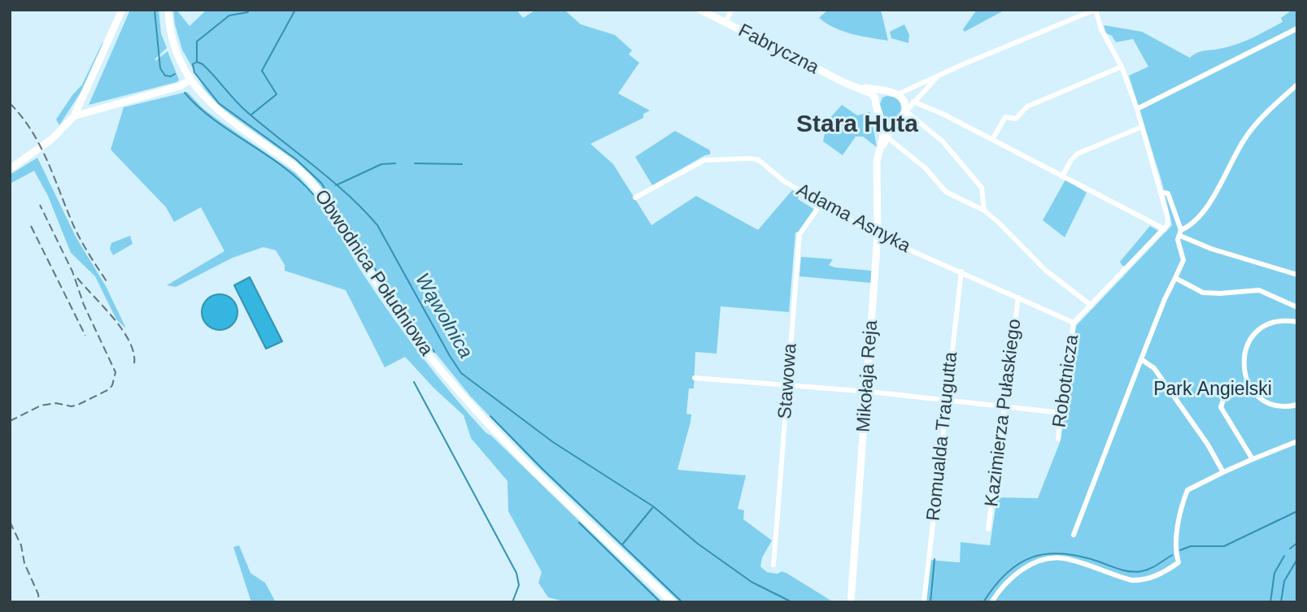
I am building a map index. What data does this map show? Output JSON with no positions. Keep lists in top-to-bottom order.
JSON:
{
  "streets": {
    "street": [
      "Fabryczna",
      "Adama Asnyka",
      "Obwodnica Południowa",
      "Mikołaja Reja",
      "Stawowa",
      "Robotnicza",
      "Kazimierza Pułaskiego",
      "Romualda Traugutta"
    ]
  },
  "crossings": [
    ["Adama Asnyka", "Mikołaja Reja"],
    ["Adama Asnyka", "Stawowa"],
    ["Adama Asnyka", "Robotnicza"],
    ["Adama Asnyka", "Kazimierza Pułaskiego"],
    ["Adama Asnyka", "Romualda Traugutta"]
  ],
  "districts": ["Stara Huta"],
  "water": ["Wąwolnica"],
  "parks": ["Park Angielski"]
}
